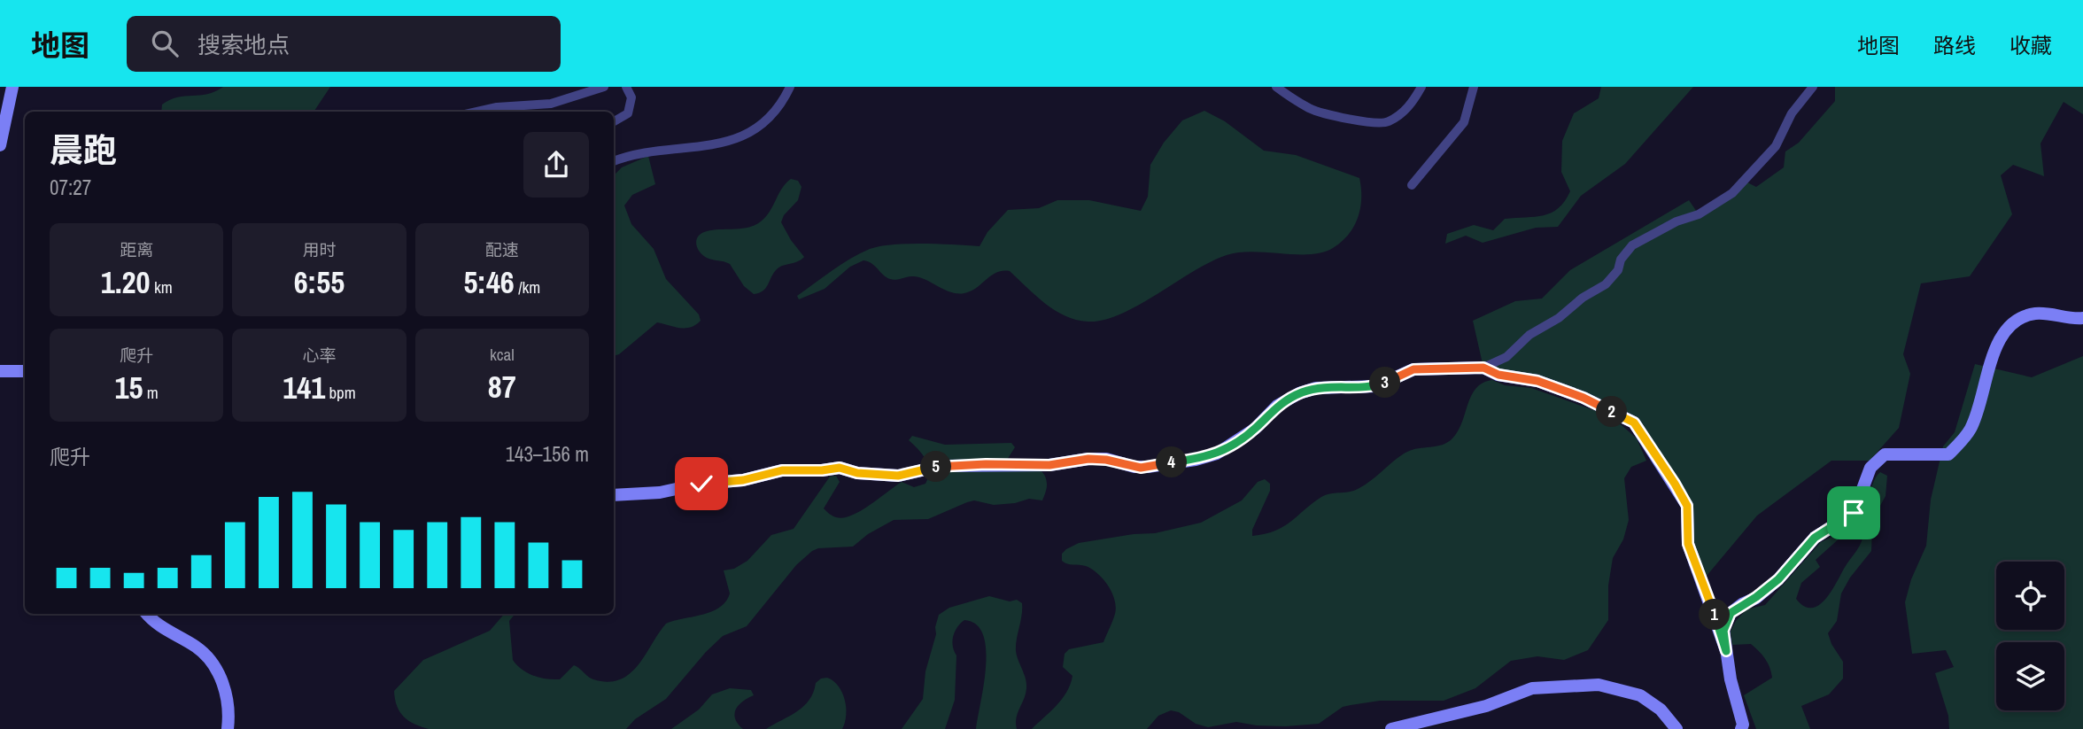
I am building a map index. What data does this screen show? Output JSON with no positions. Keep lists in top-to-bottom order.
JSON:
{
  "page": {
    "header": "地图",
    "search": "搜索地点",
    "nav": ["地图", "路线", "收藏"],
    "heading": ["晨跑", "07:27"],
    "stats": [
      ["距离", "1.20 km"],
      ["用时", "6:55"],
      ["配速", "5:46 /km"],
      ["爬升", "15 m"],
      ["心率", "141 bpm"],
      ["kcal", "87"]
    ],
    "pins": [
      "3",
      "2",
      "4",
      "5",
      "1"
    ],
    "chart": ["爬升", "143–156 m"]
  }
}
